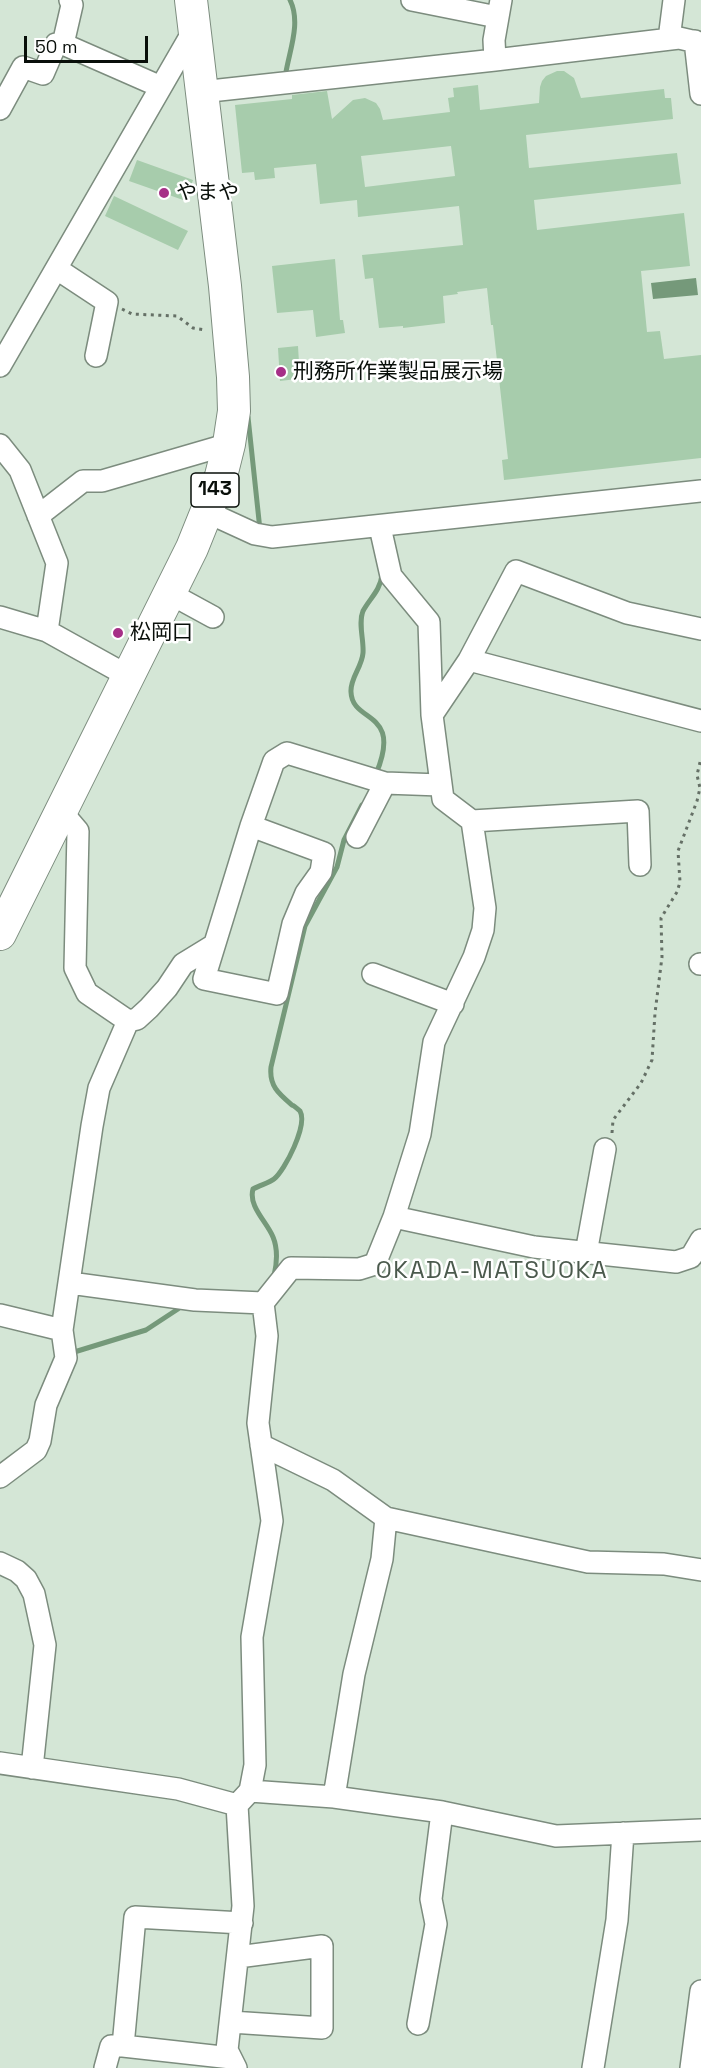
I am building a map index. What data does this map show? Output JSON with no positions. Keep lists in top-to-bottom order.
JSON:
{
  "streets": {
    "highway": ["143"]
  },
  "districts": ["OKADA-MATSUOKA"],
  "places": ["やまや", "刑務所作業製品展示場", "松岡口"],
  "scale_bar": "50 m"
}
